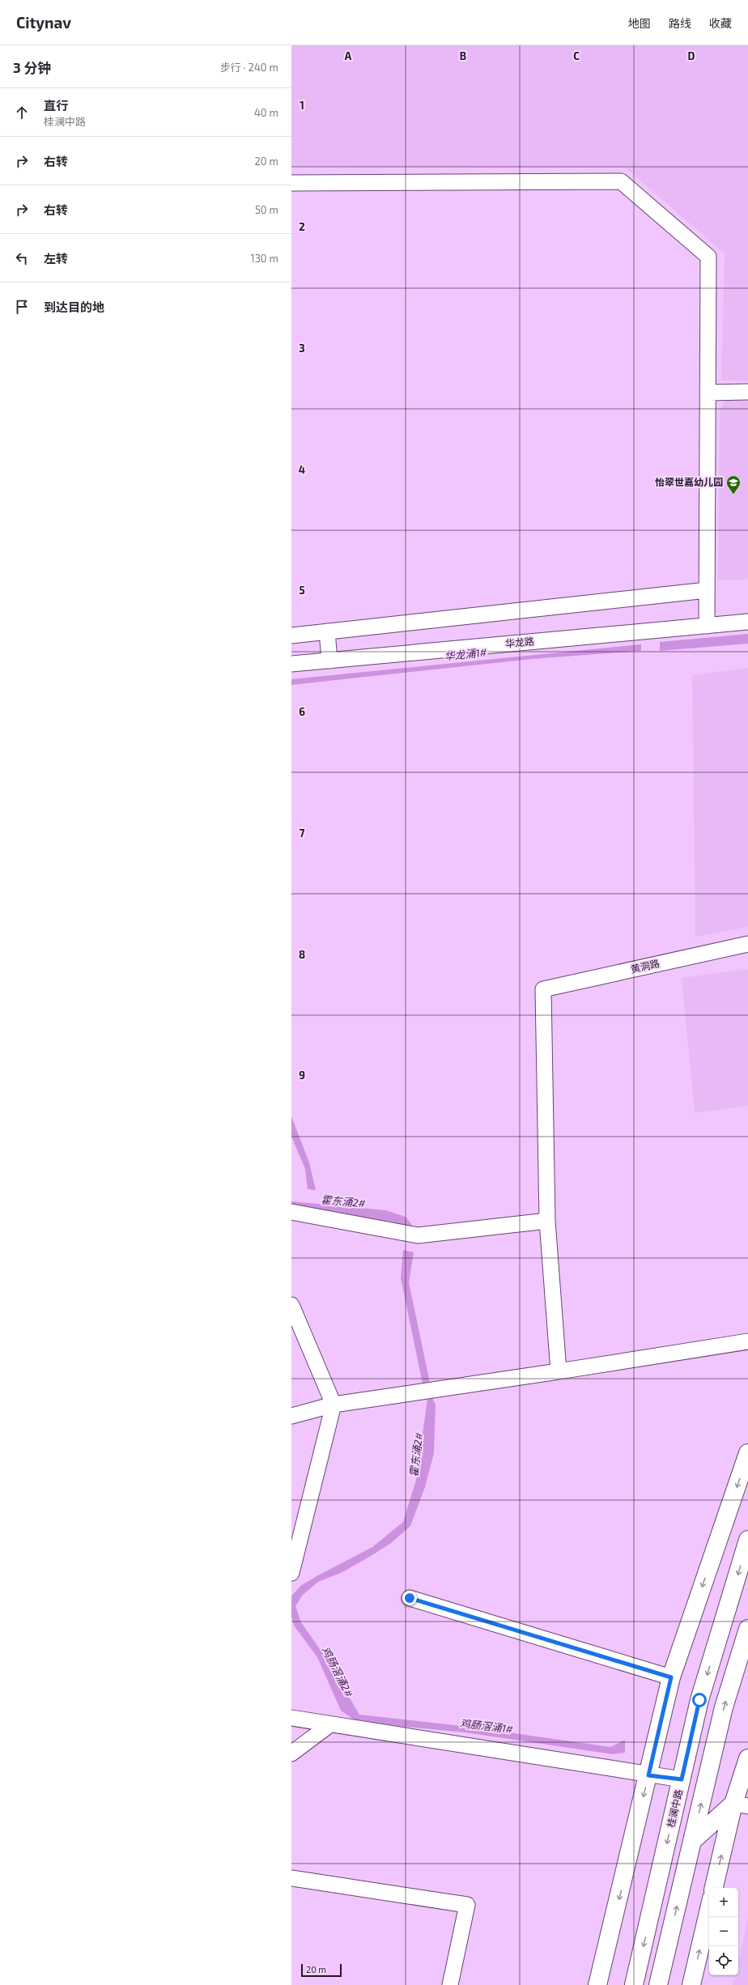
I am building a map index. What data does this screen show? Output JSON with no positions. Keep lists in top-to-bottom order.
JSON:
{
  "streets": {
    "main road": ["桂澜中路"],
    "street": ["华龙路", "黄洞路"]
  },
  "water": [
    "华龙涌1#",
    "霍东涌2#",
    "鸡肠滘涌2#",
    "鸡肠滘涌1#"
  ],
  "places": {
    "school or university": ["怡翠世嘉幼儿园"]
  },
  "scale_bar": "20 m",
  "page": {
    "header": "Citynav",
    "nav": ["地图", "路线", "收藏"],
    "heading": ["3 分钟", "步行 · 240 m"],
    "list": [
      ["直行", "桂澜中路", "40 m"],
      ["右转", "20 m"],
      ["右转", "50 m"],
      ["左转", "130 m"],
      "到达目的地"
    ],
    "map_buttons": ["+", "−"],
    "scale": "20 m"
  },
  "grid": {
    "columns": [
      "A",
      "B",
      "C",
      "D"
    ],
    "rows": [
      "1",
      "2",
      "3",
      "4",
      "5",
      "6",
      "7",
      "8",
      "9"
    ]
  }
}
